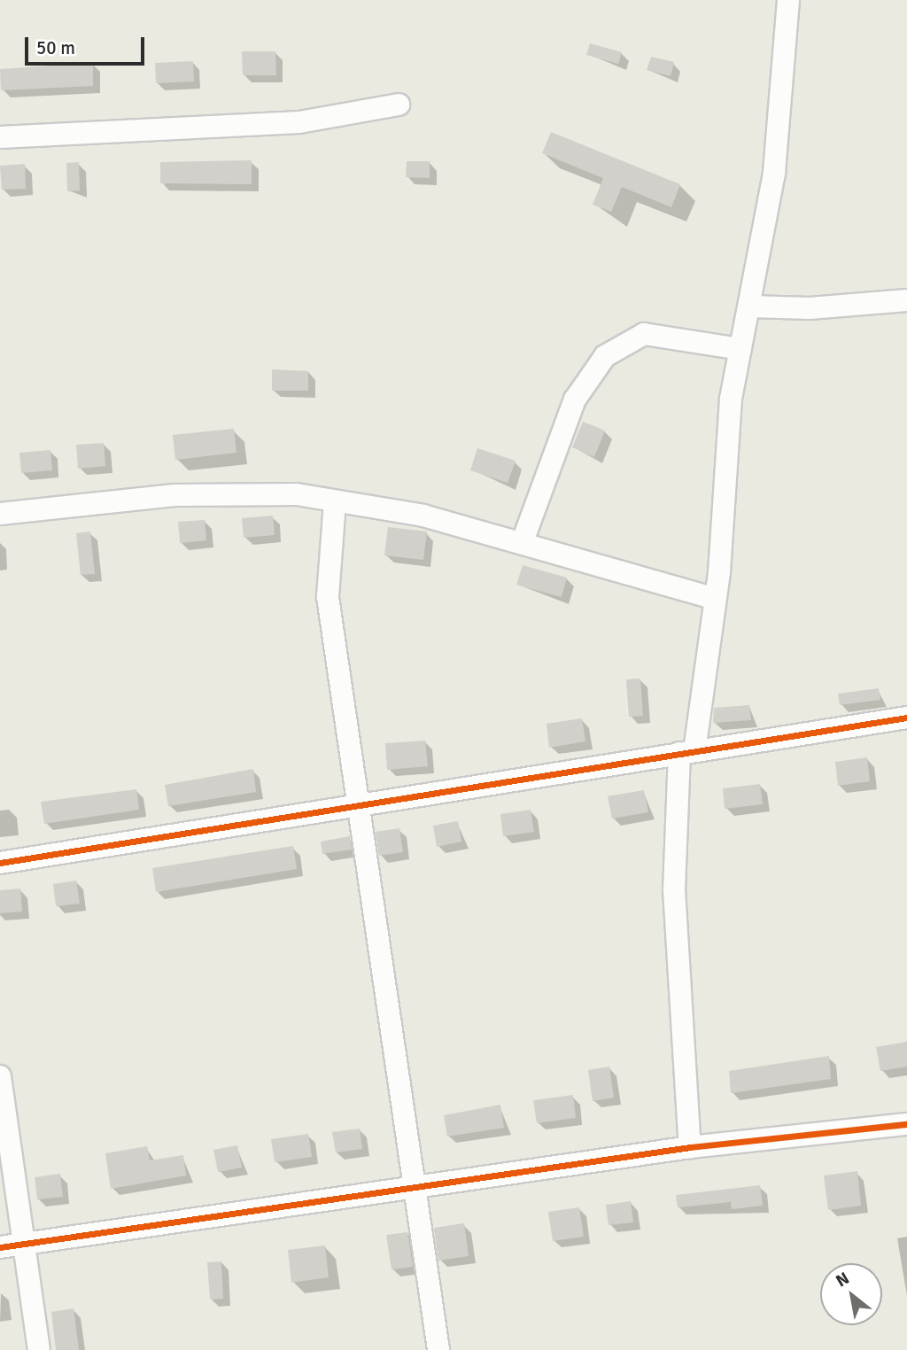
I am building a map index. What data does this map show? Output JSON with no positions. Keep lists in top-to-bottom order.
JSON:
{
  "scale_bar": "50 m",
  "north": "top left"
}
